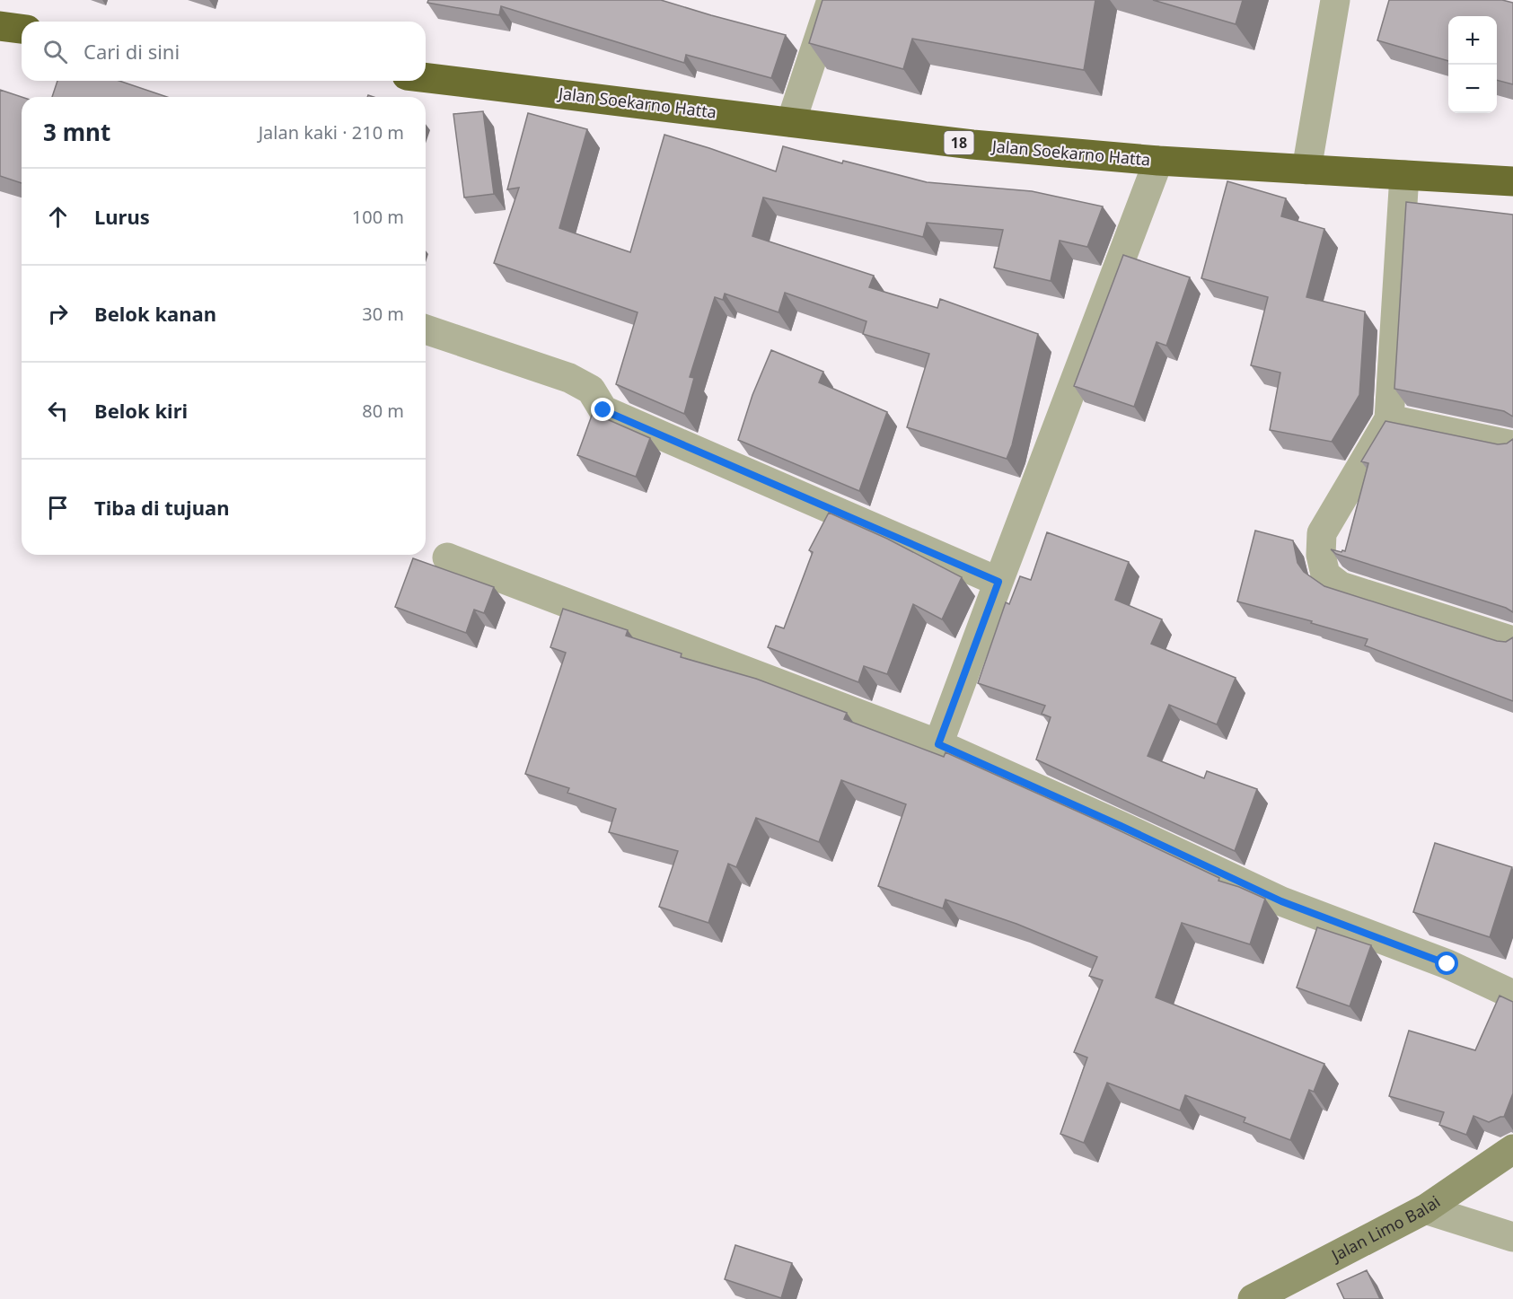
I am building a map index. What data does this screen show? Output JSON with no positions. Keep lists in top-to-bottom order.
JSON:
{
  "streets": {
    "highway": ["Jalan Soekarno Hatta", "18"],
    "street": ["Jalan Limo Balai"]
  },
  "page": {
    "map_buttons": ["+", "−"],
    "search": "Cari di sini",
    "heading": ["3 mnt", "Jalan kaki · 210 m"],
    "list": [
      ["Lurus", "100 m"],
      ["Belok kanan", "30 m"],
      ["Belok kiri", "80 m"],
      "Tiba di tujuan"
    ]
  }
}
